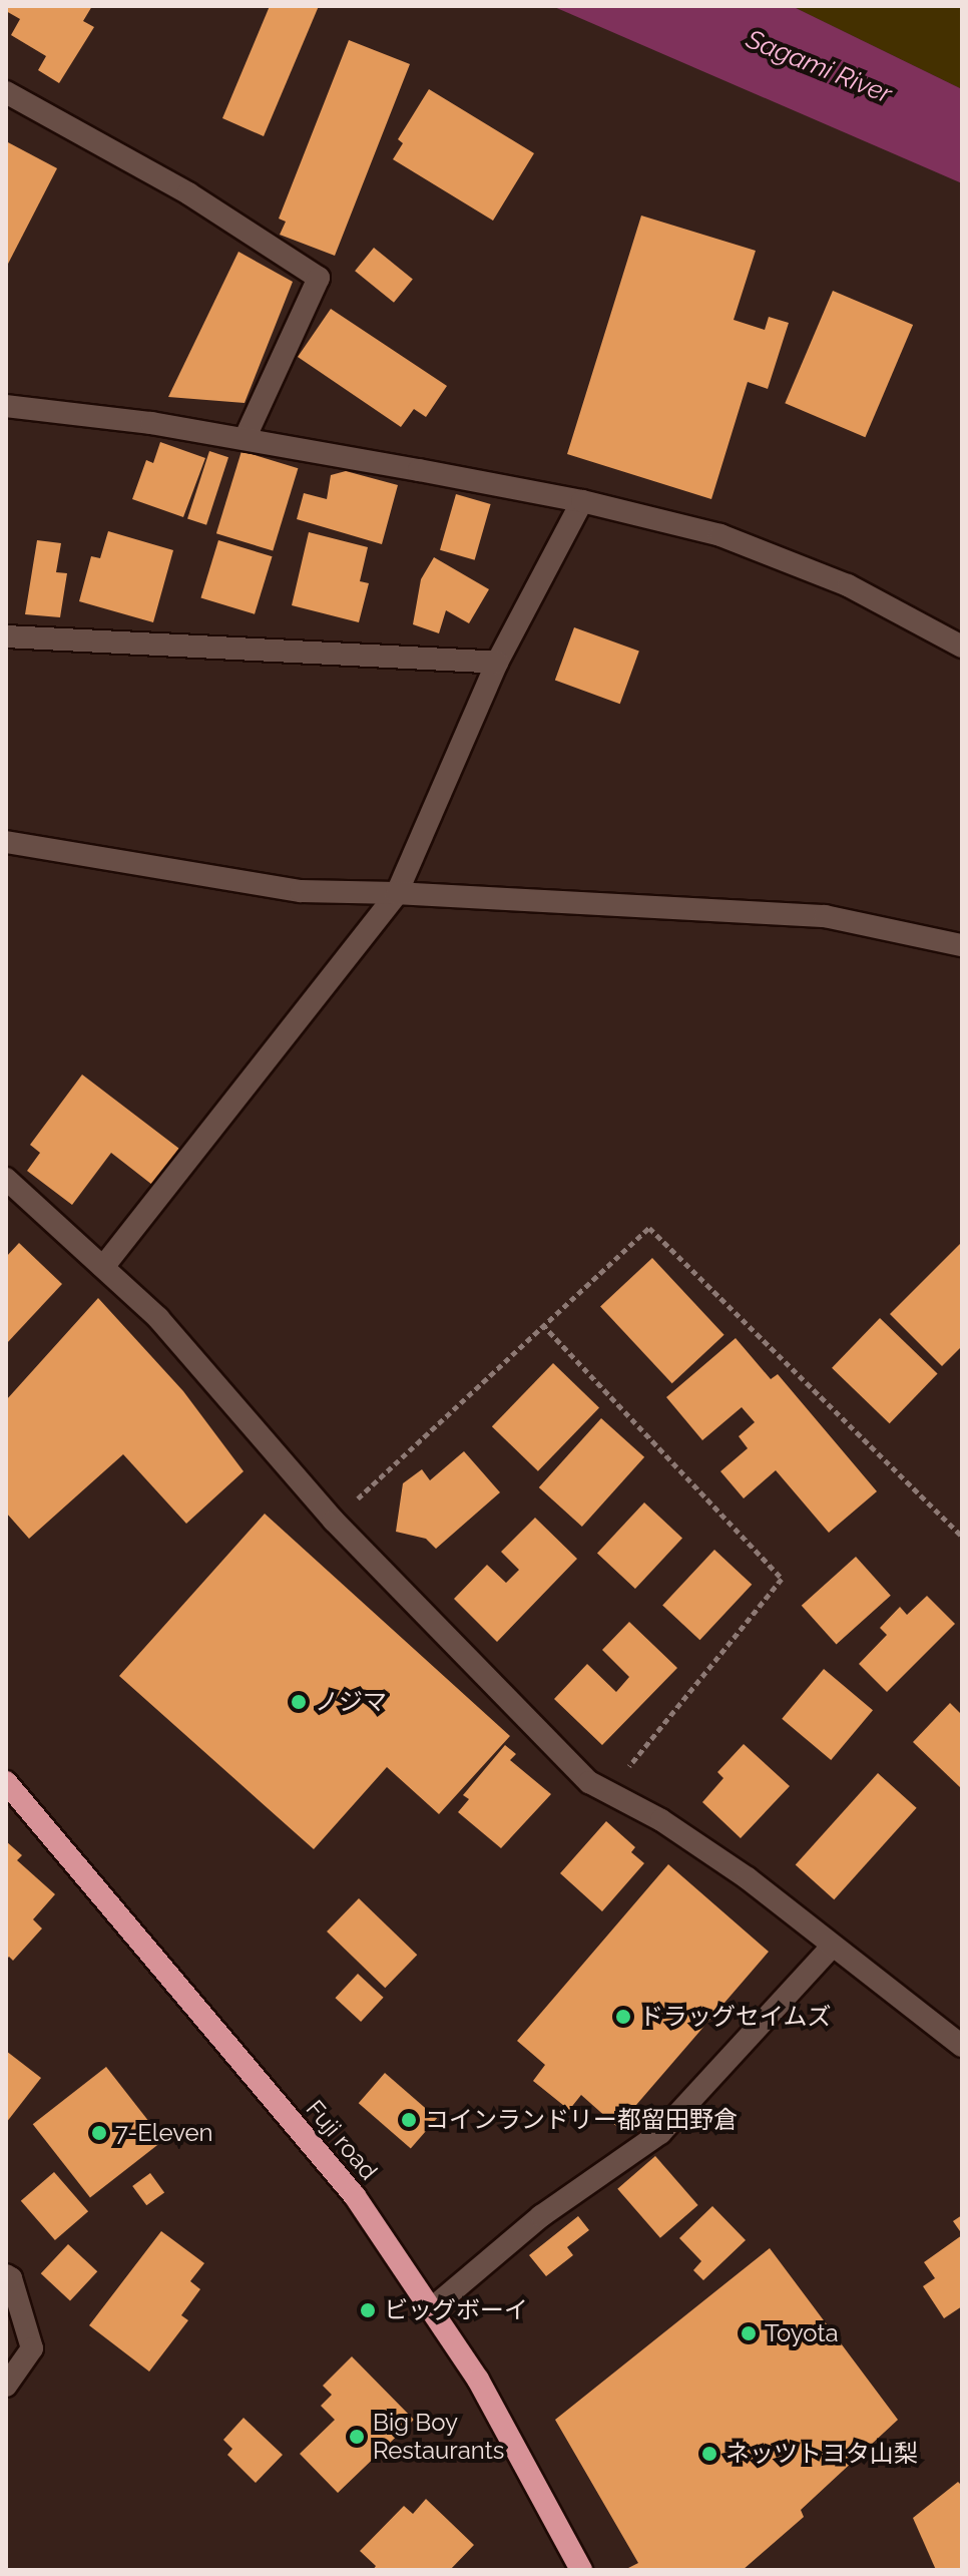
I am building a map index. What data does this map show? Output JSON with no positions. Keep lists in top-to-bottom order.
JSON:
{
  "streets": {
    "highway": ["Fuji road"]
  },
  "water": ["Sagami River"],
  "places": [
    "ノジマ",
    "ドラッグセイムズ",
    "コインランドリー都留田野倉",
    "7-Eleven",
    "ビッグボーイ",
    "Toyota",
    "Big Boy Restaurants",
    "ネッツトヨタ山梨"
  ]
}
